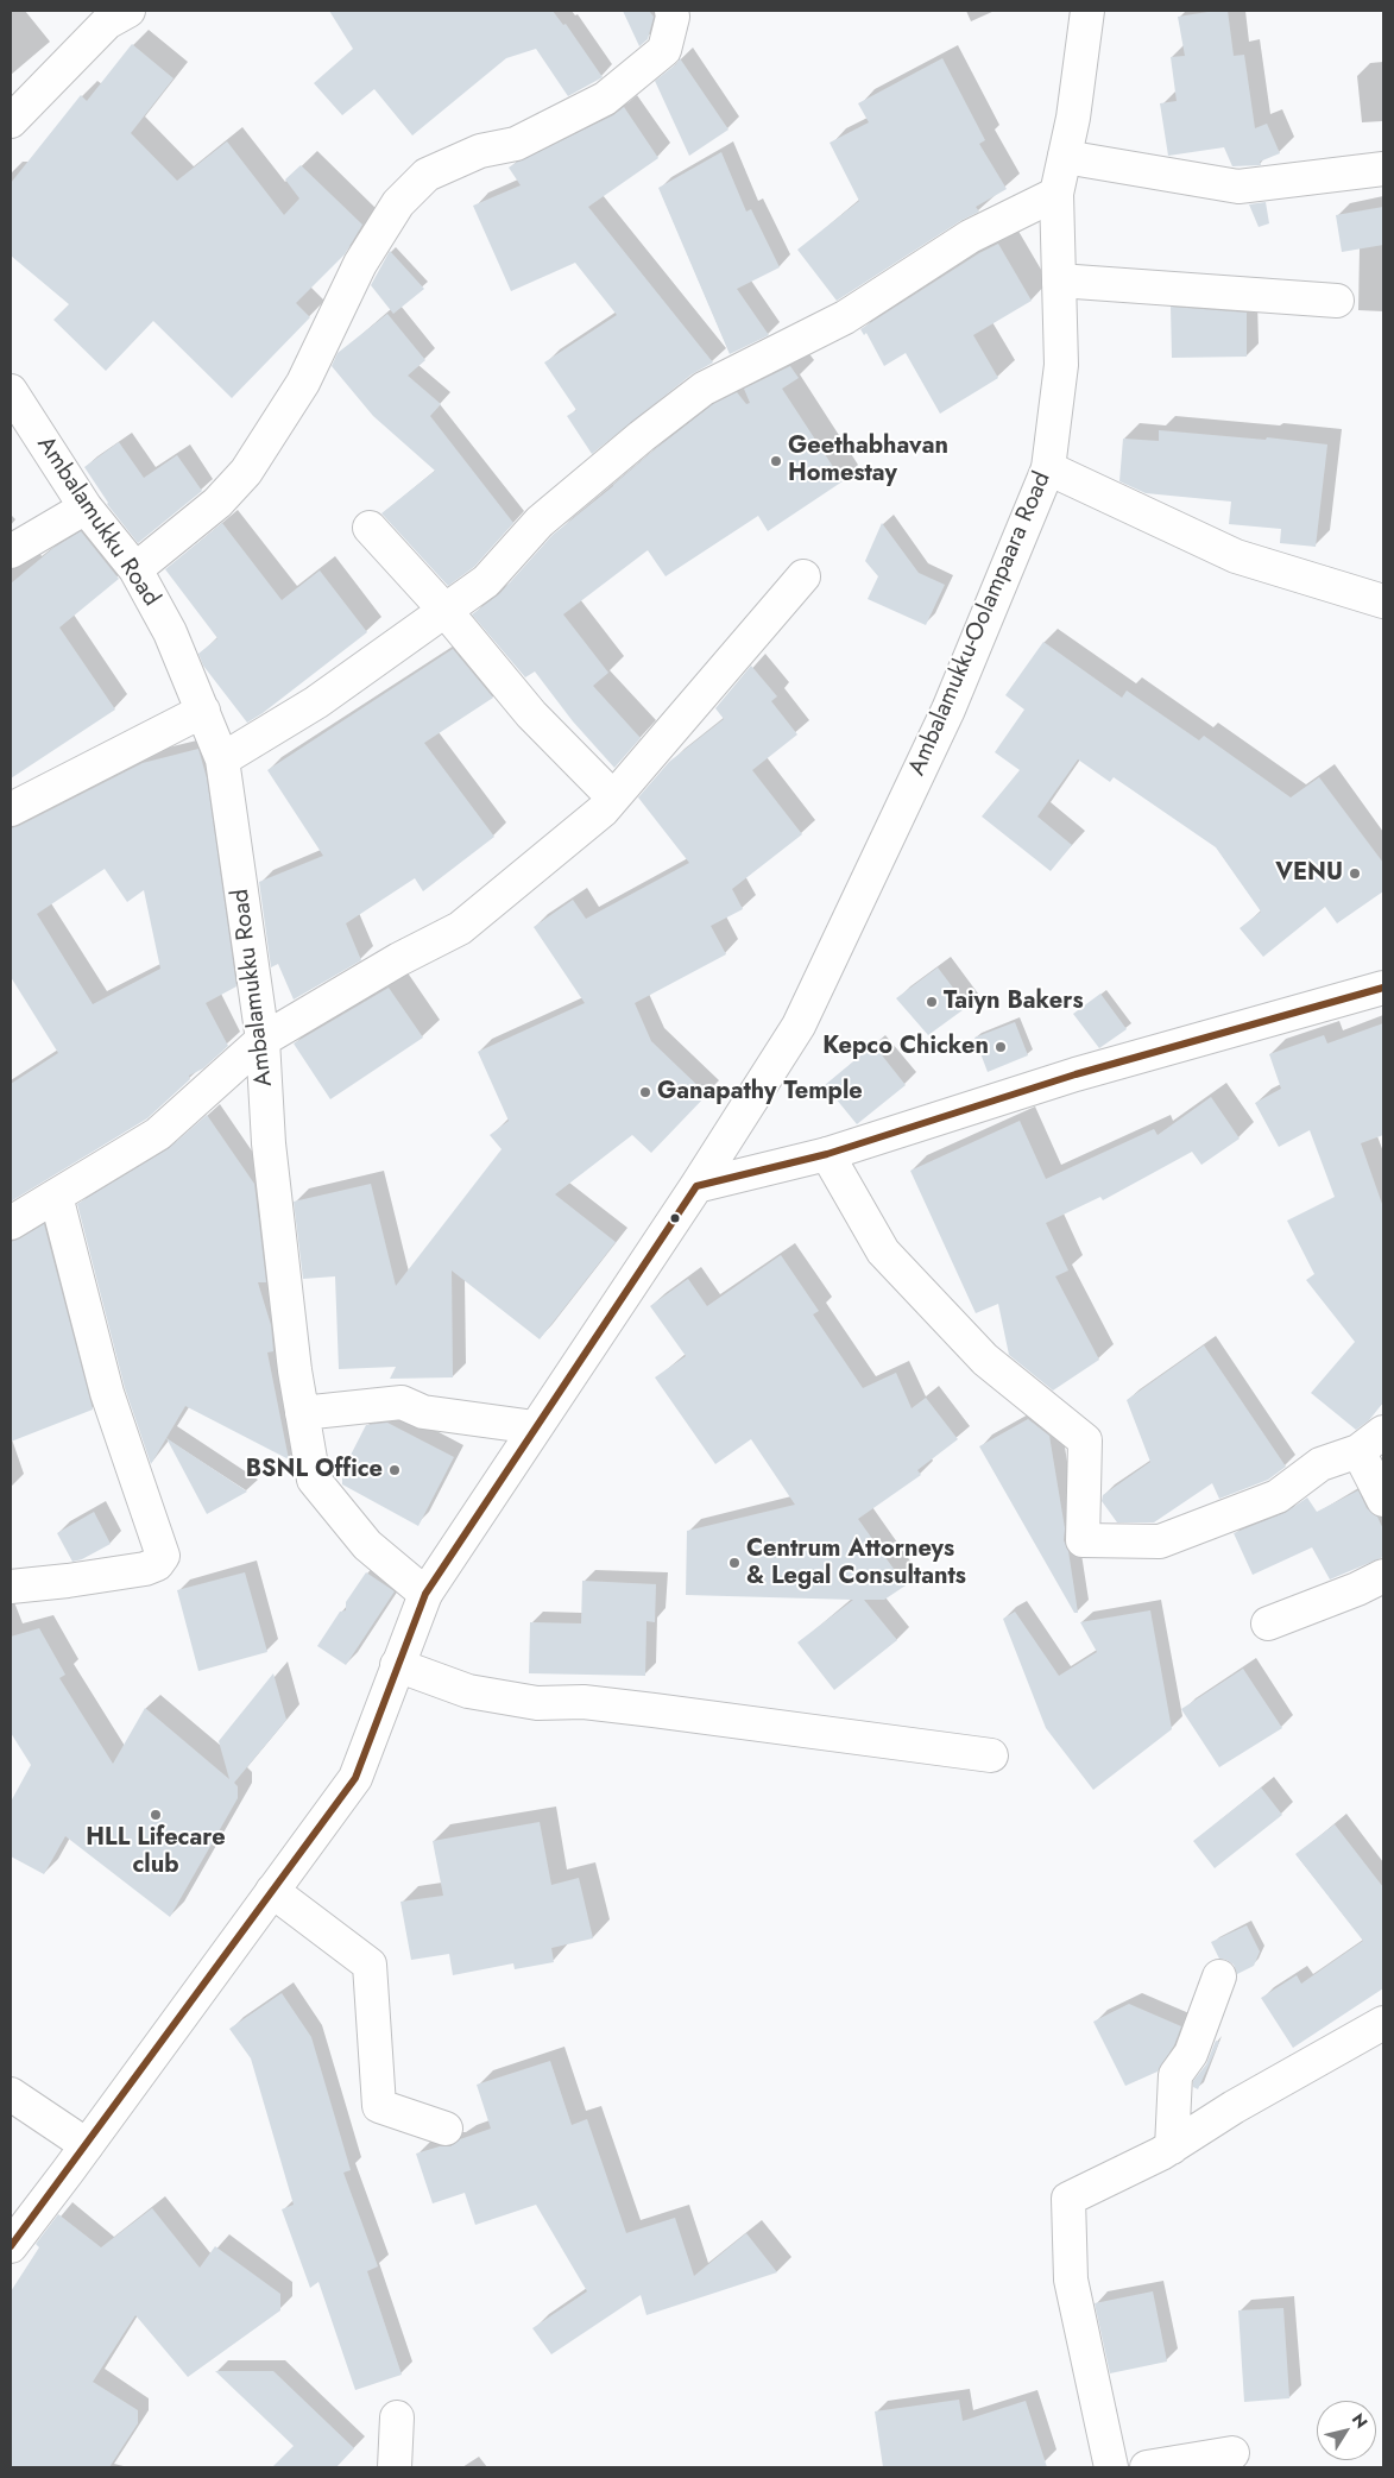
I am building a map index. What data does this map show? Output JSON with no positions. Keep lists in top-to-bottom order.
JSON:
{
  "streets": {
    "street": ["Ambalamukku Road", "Ambalamukku-Oolampaara Road"]
  },
  "crossings": [
    ["Ambalamukku Road", "Ambalamukku-Oolampaara Road"]
  ],
  "places": [
    "Geethabhavan Homestay",
    "VENU",
    "Taiyn Bakers",
    "Kepco Chicken",
    "Ganapathy Temple",
    "BSNL Office",
    "Centrum Attorneys & Legal Consultants",
    "HLL Lifecare club"
  ],
  "north": "top right"
}
